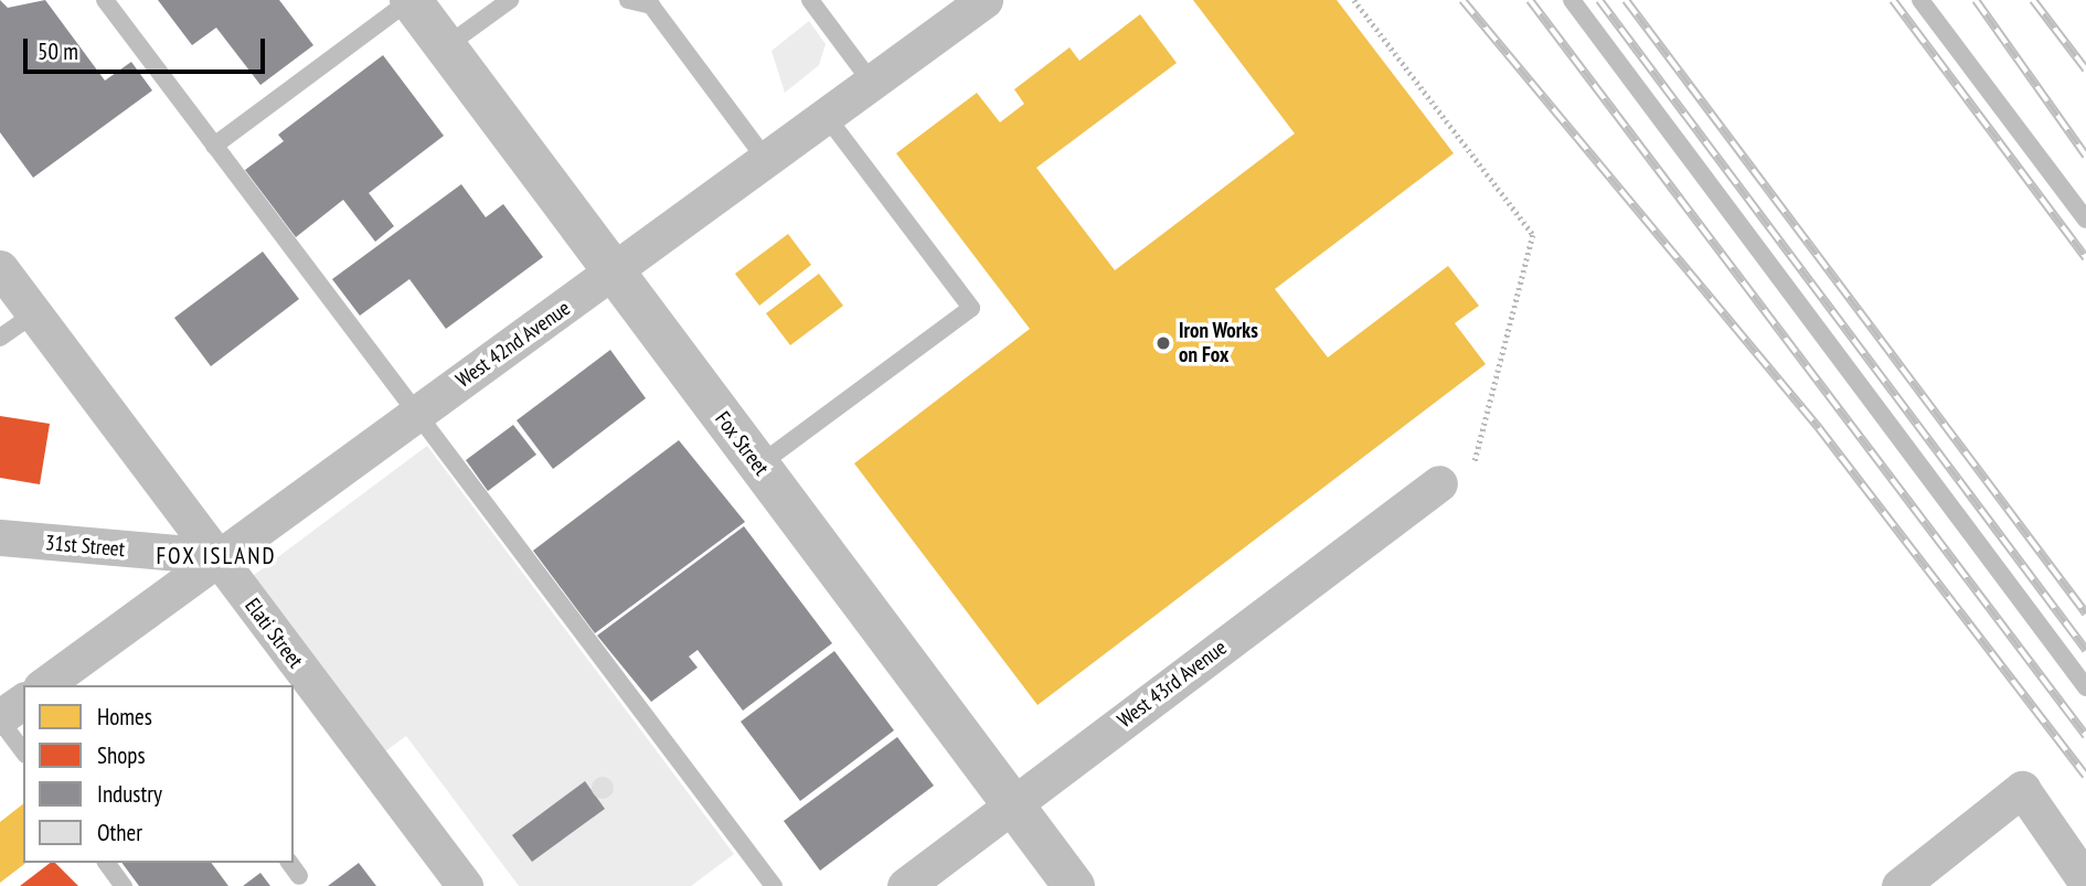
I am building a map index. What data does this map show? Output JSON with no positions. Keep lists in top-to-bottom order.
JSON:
{
  "streets": {
    "street": [
      "West 42nd Avenue",
      "Fox Street",
      "31st Street",
      "Elati Street",
      "West 43rd Avenue"
    ]
  },
  "crossings": [
    ["West 42nd Avenue", "Fox Street"],
    ["West 42nd Avenue", "31st Street"],
    ["West 42nd Avenue", "Elati Street"],
    ["Fox Street", "West 43rd Avenue"],
    ["31st Street", "Elati Street"]
  ],
  "districts": ["FOX ISLAND"],
  "places": ["Iron Works on Fox"],
  "legend": [
    "Homes",
    "Shops",
    "Industry",
    "Other"
  ],
  "scale_bar": "50 m"
}
